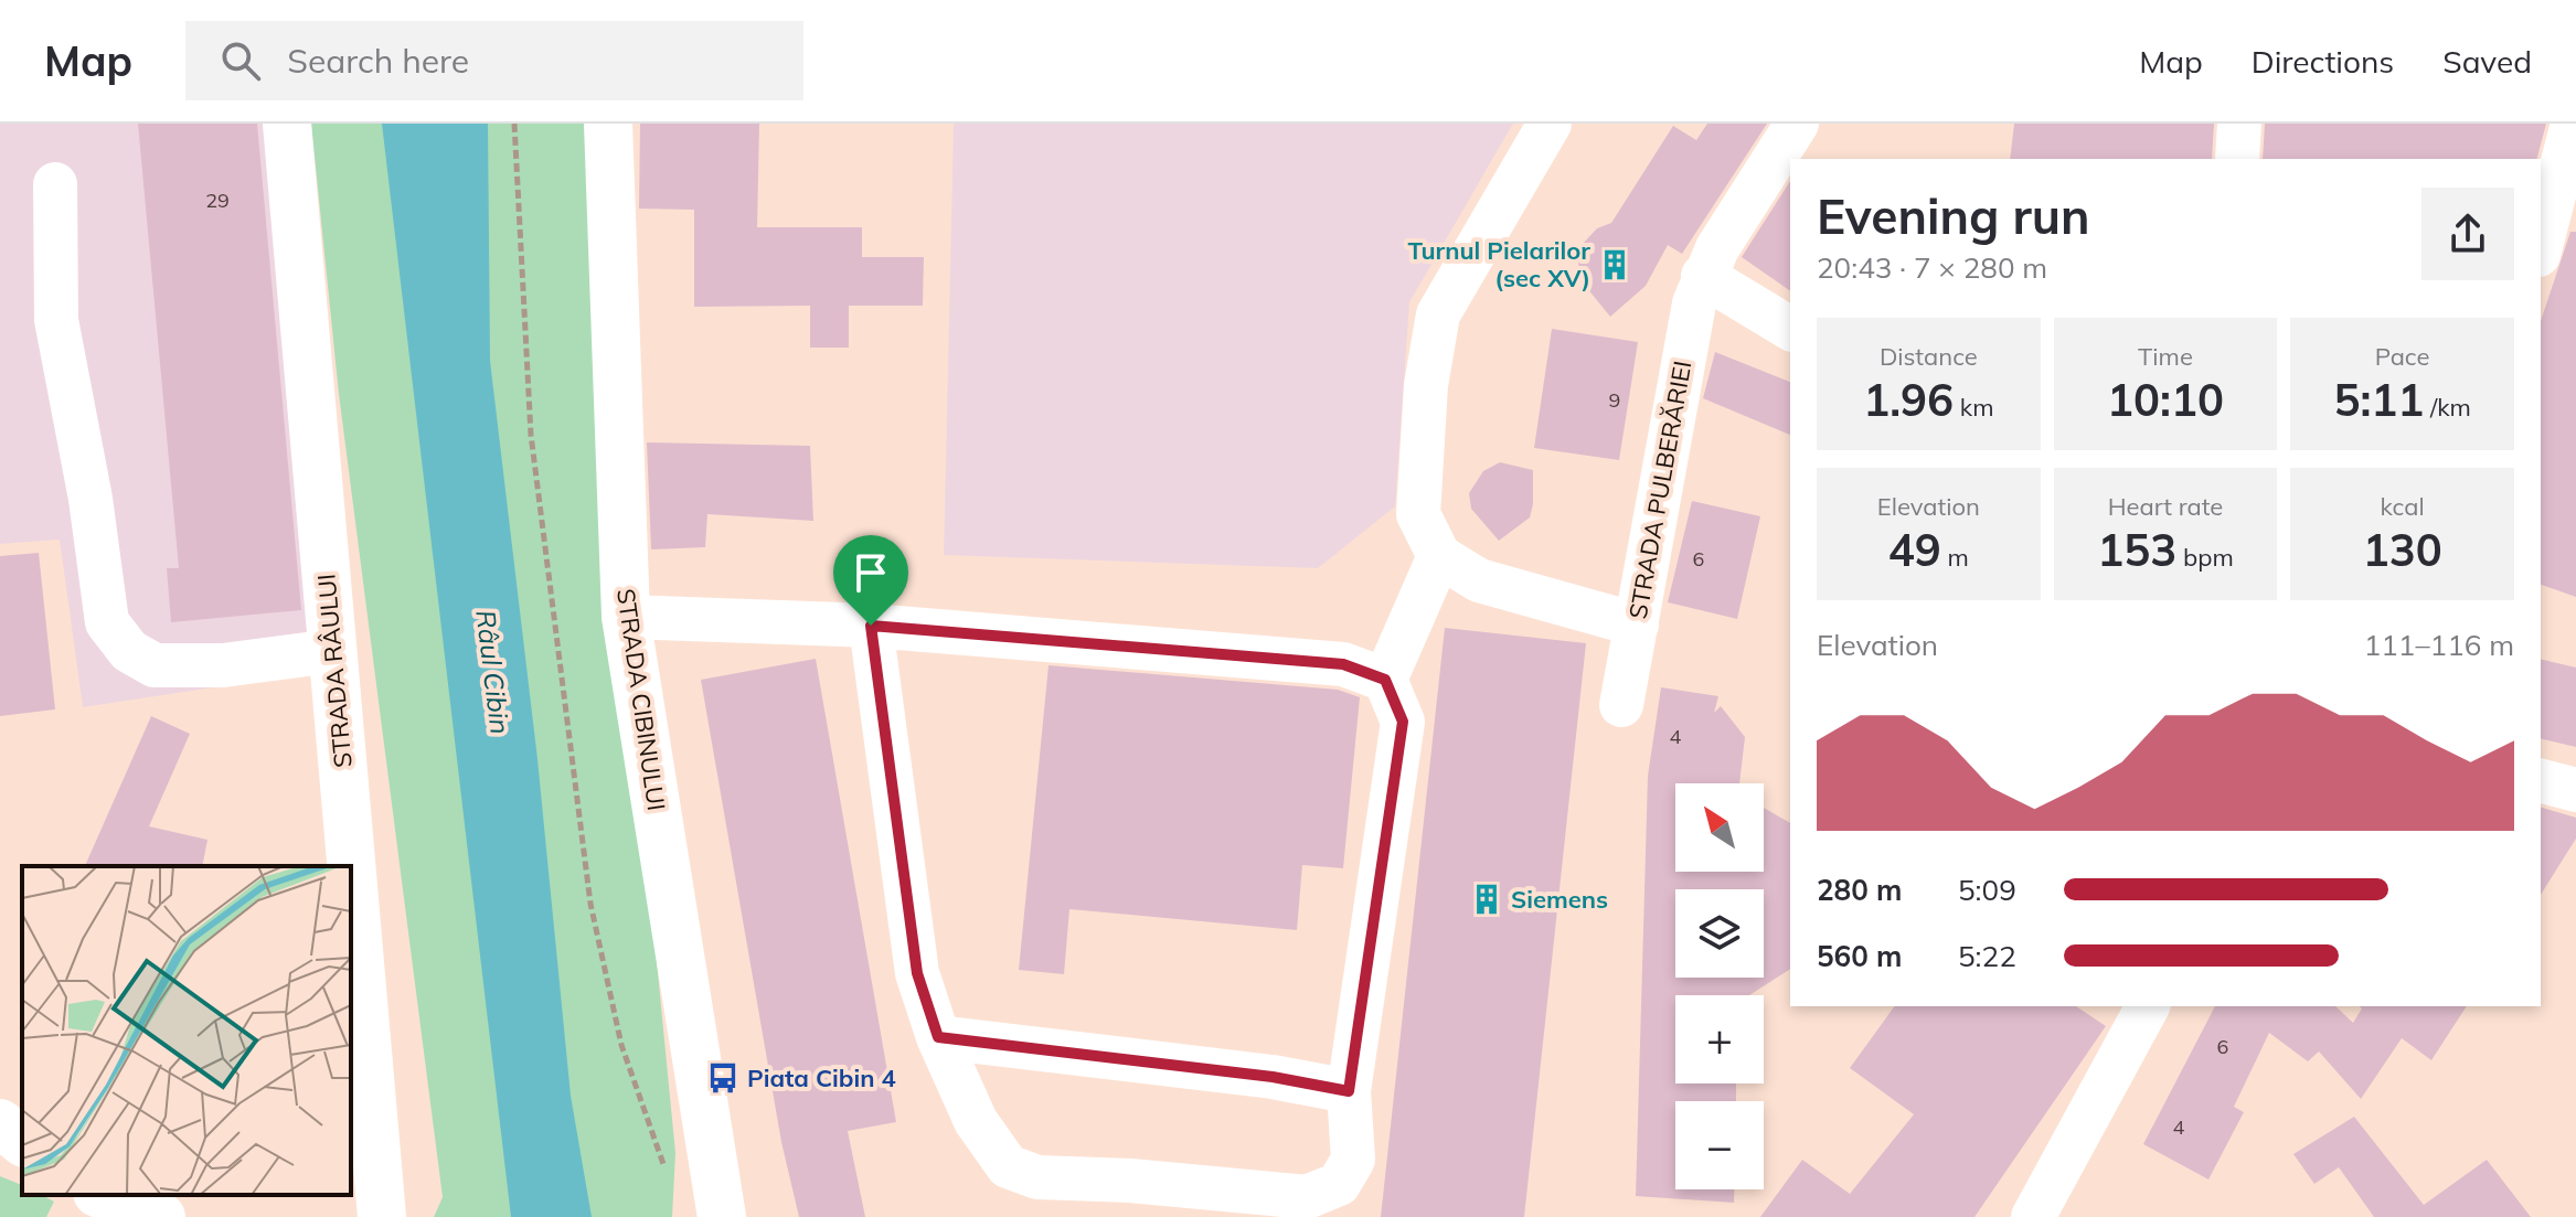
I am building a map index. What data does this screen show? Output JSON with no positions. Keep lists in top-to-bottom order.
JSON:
{
  "streets": {
    "main road": ["STRADA RÂULUI", "STRADA CIBINULUI"],
    "street": ["STRADA PULBERĂRIEI"]
  },
  "water": ["Râul Cibin"],
  "places": {
    "building": ["Turnul Pielarilor (sec XV)", "Siemens"],
    "bus stop": ["Piata Cibin 4"]
  },
  "house_numbers": [
    "29",
    "9",
    "6",
    "4",
    "6",
    "4"
  ],
  "north": "top left",
  "page": {
    "header": "Map",
    "search": "Search here",
    "nav": ["Map", "Directions", "Saved"],
    "heading": ["Evening run", "20:43 · 7 × 280 m"],
    "stats": [
      ["Distance", "1.96 km"],
      ["Time", "10:10"],
      ["Pace", "5:11 /km"],
      ["Elevation", "49 m"],
      ["Heart rate", "153 bpm"],
      ["kcal", "130"]
    ],
    "chart": ["Elevation", "111–116 m"],
    "map_buttons": ["+", "−"],
    "list": [
      {
        "name": "280 m",
        "note": "5:09"
      },
      {
        "name": "560 m",
        "note": "5:22"
      }
    ]
  }
}
